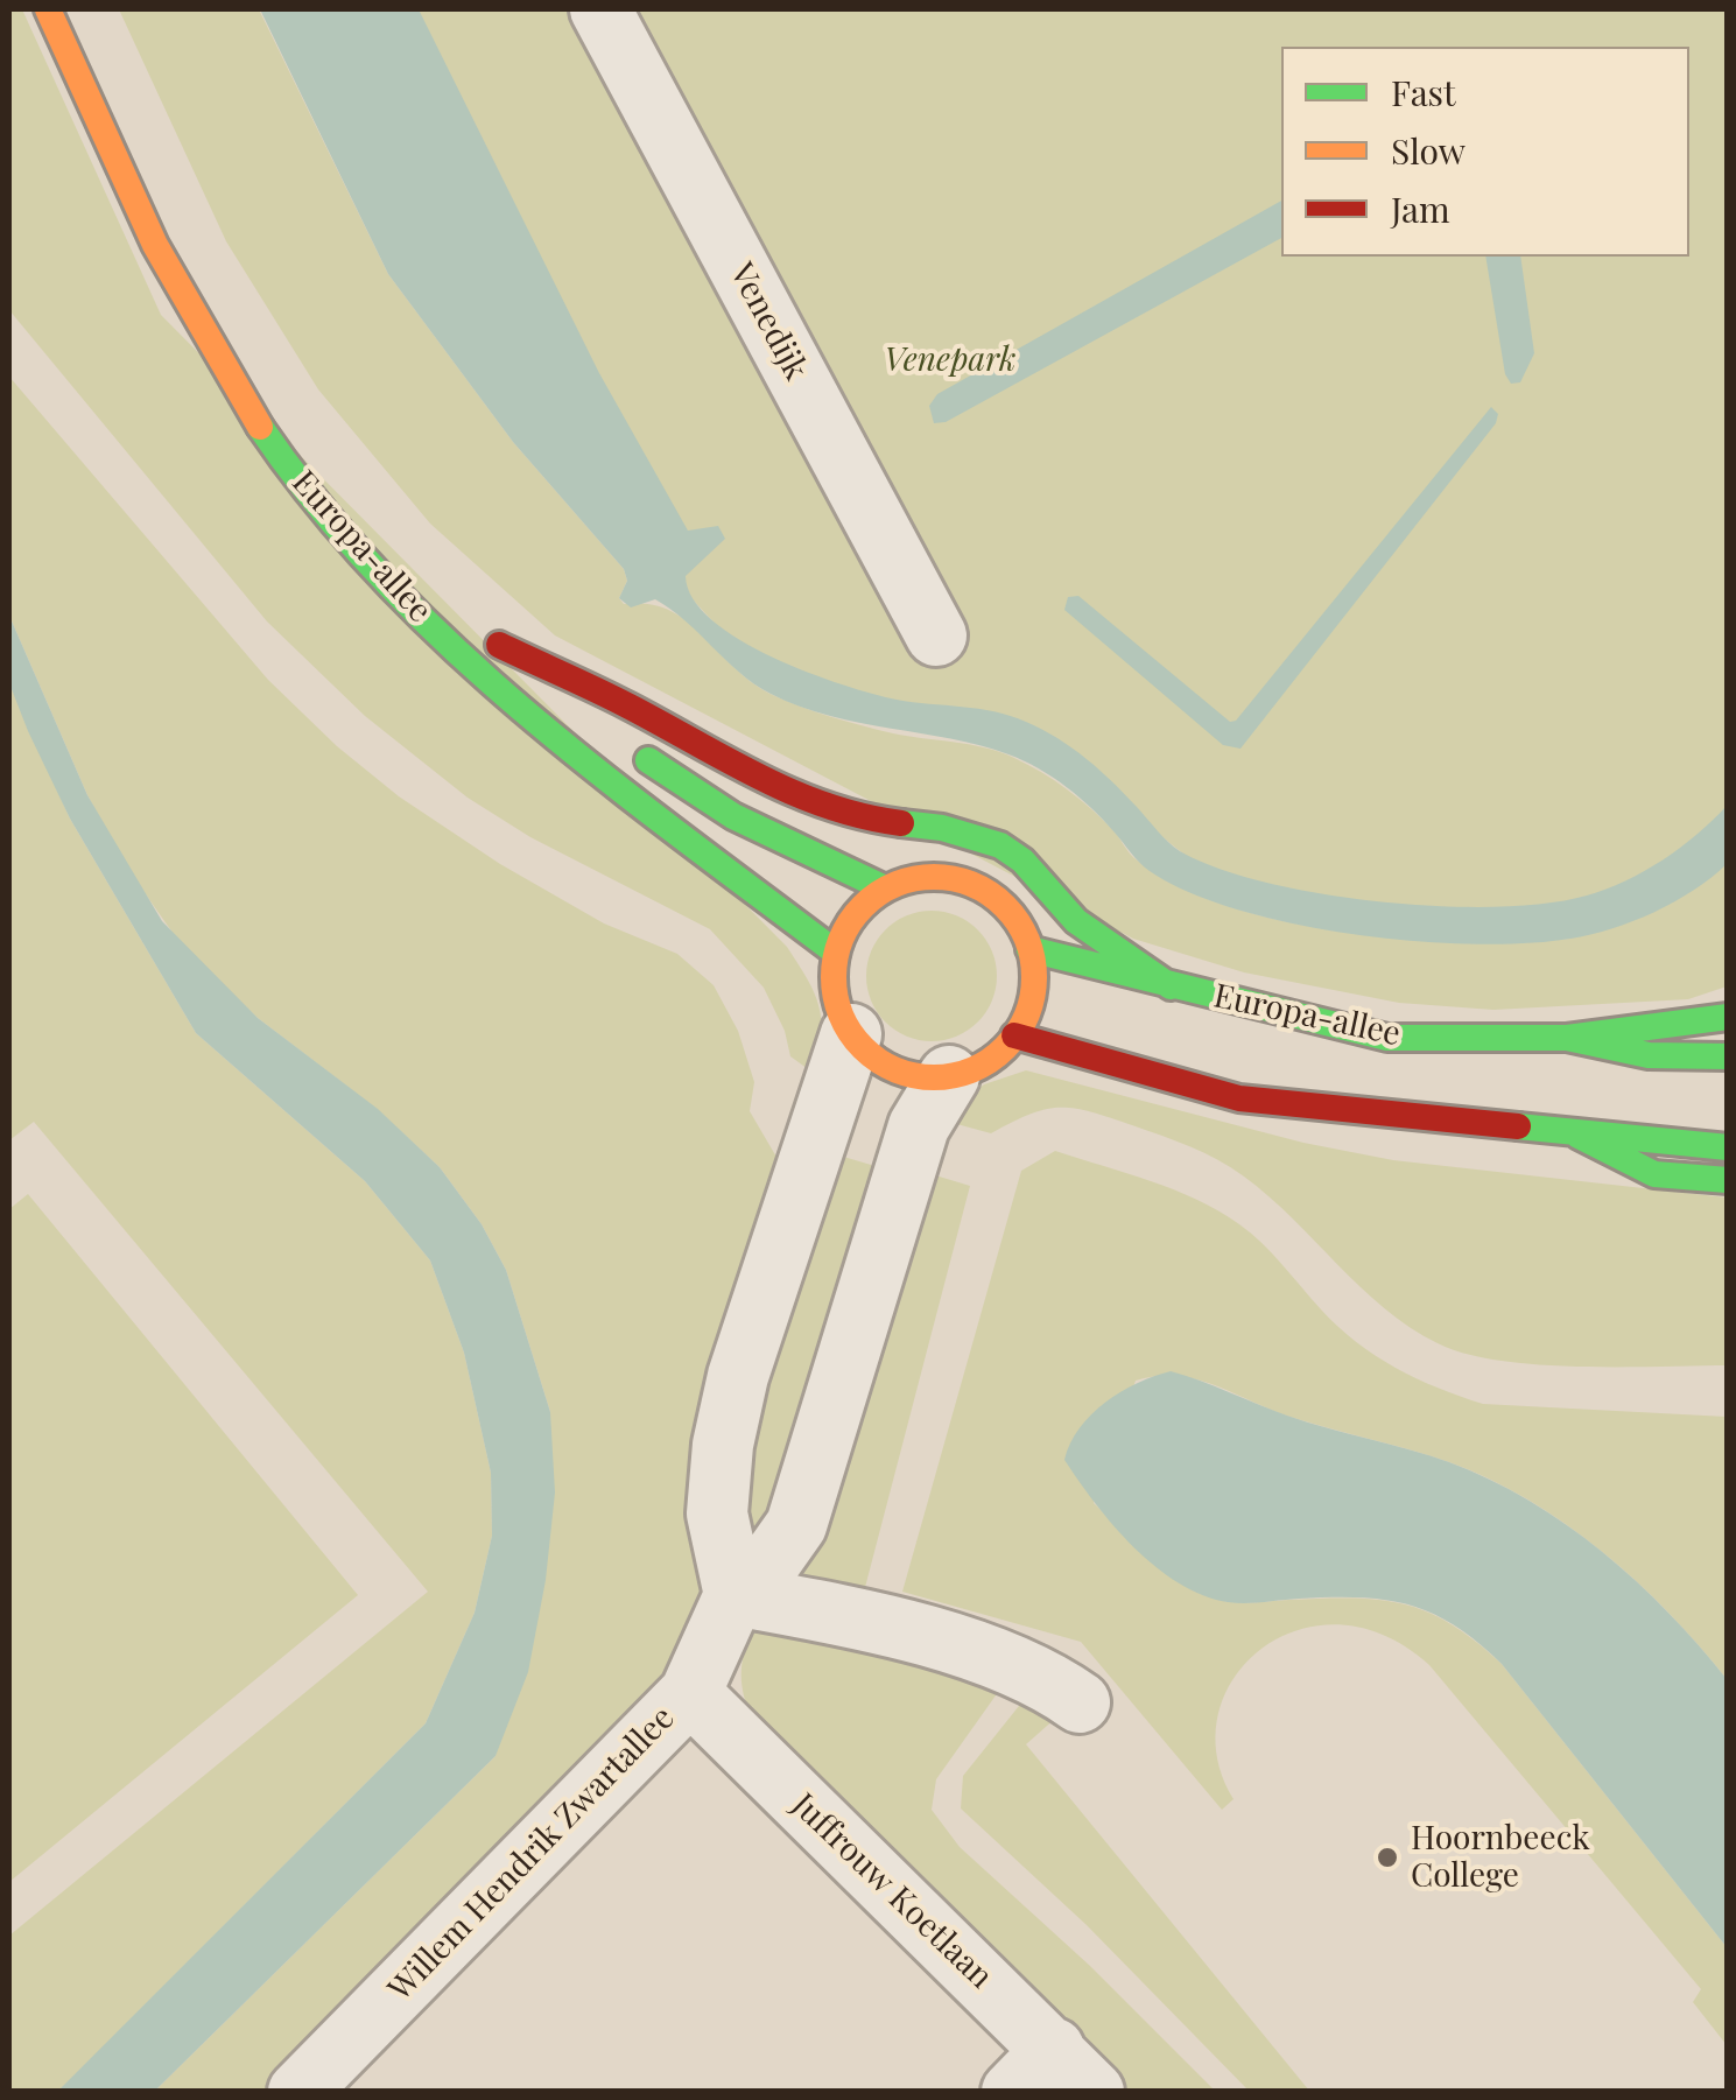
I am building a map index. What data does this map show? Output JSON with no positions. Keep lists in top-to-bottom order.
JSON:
{
  "streets": {
    "main road": ["Europa-allee"],
    "street": ["Venedijk", "Willem Hendrik Zwartallee", "Juffrouw Koetlaan"]
  },
  "crossings": [
    ["Europa-allee", "Willem Hendrik Zwartallee"],
    ["Willem Hendrik Zwartallee", "Juffrouw Koetlaan"]
  ],
  "parks": ["Venepark"],
  "places": ["Hoornbeeck College"],
  "legend": ["Fast", "Slow", "Jam"]
}
